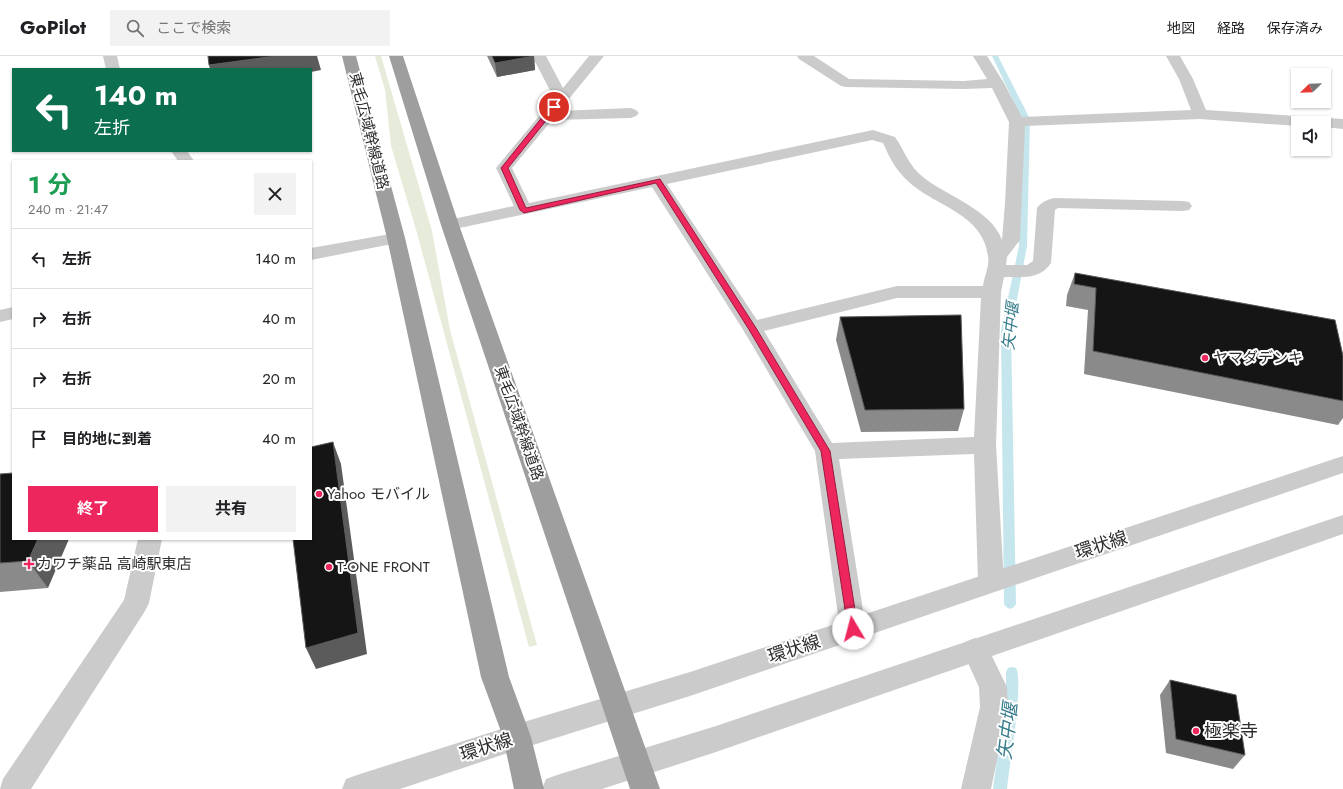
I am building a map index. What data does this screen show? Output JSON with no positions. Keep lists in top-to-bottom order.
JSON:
{
  "streets": {
    "highway": ["東毛広域幹線道路"],
    "street": ["環状線"]
  },
  "crossings": [
    ["東毛広域幹線道路", "環状線"]
  ],
  "water": ["矢中堰"],
  "places": {
    "other": [
      "ヤマダデンキ",
      "Yahoo モバイル",
      "T-ONE FRONT",
      "極楽寺"
    ],
    "health": ["カワチ薬品 高崎駅東店"]
  },
  "north": "bottom left",
  "page": {
    "header": "GoPilot",
    "search": "ここで検索",
    "nav": ["地図", "経路", "保存済み"],
    "turn": ["140 m", "左折"],
    "heading": ["1 分", "240 m · 21:47"],
    "list": [
      {
        "name": "左折",
        "value": "140 m"
      },
      {
        "name": "右折",
        "value": "40 m"
      },
      {
        "name": "右折",
        "value": "20 m"
      },
      {
        "name": "目的地に到着",
        "value": "40 m"
      }
    ],
    "buttons": ["終了", "共有"]
  }
}
